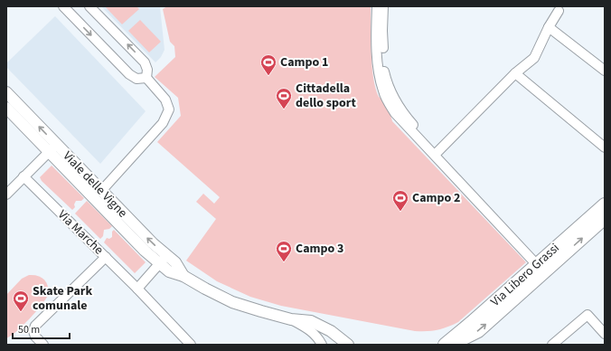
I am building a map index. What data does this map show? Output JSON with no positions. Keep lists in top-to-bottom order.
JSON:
{
  "streets": {
    "main road": ["Via Libero Grassi"],
    "street": ["Viale delle Vigne", "Via Marche"]
  },
  "places": {
    "sports": [
      "Campo 1",
      "Cittadella dello sport",
      "Campo 2",
      "Campo 3",
      "Skate Park comunale"
    ]
  },
  "scale_bar": "50 m"
}
